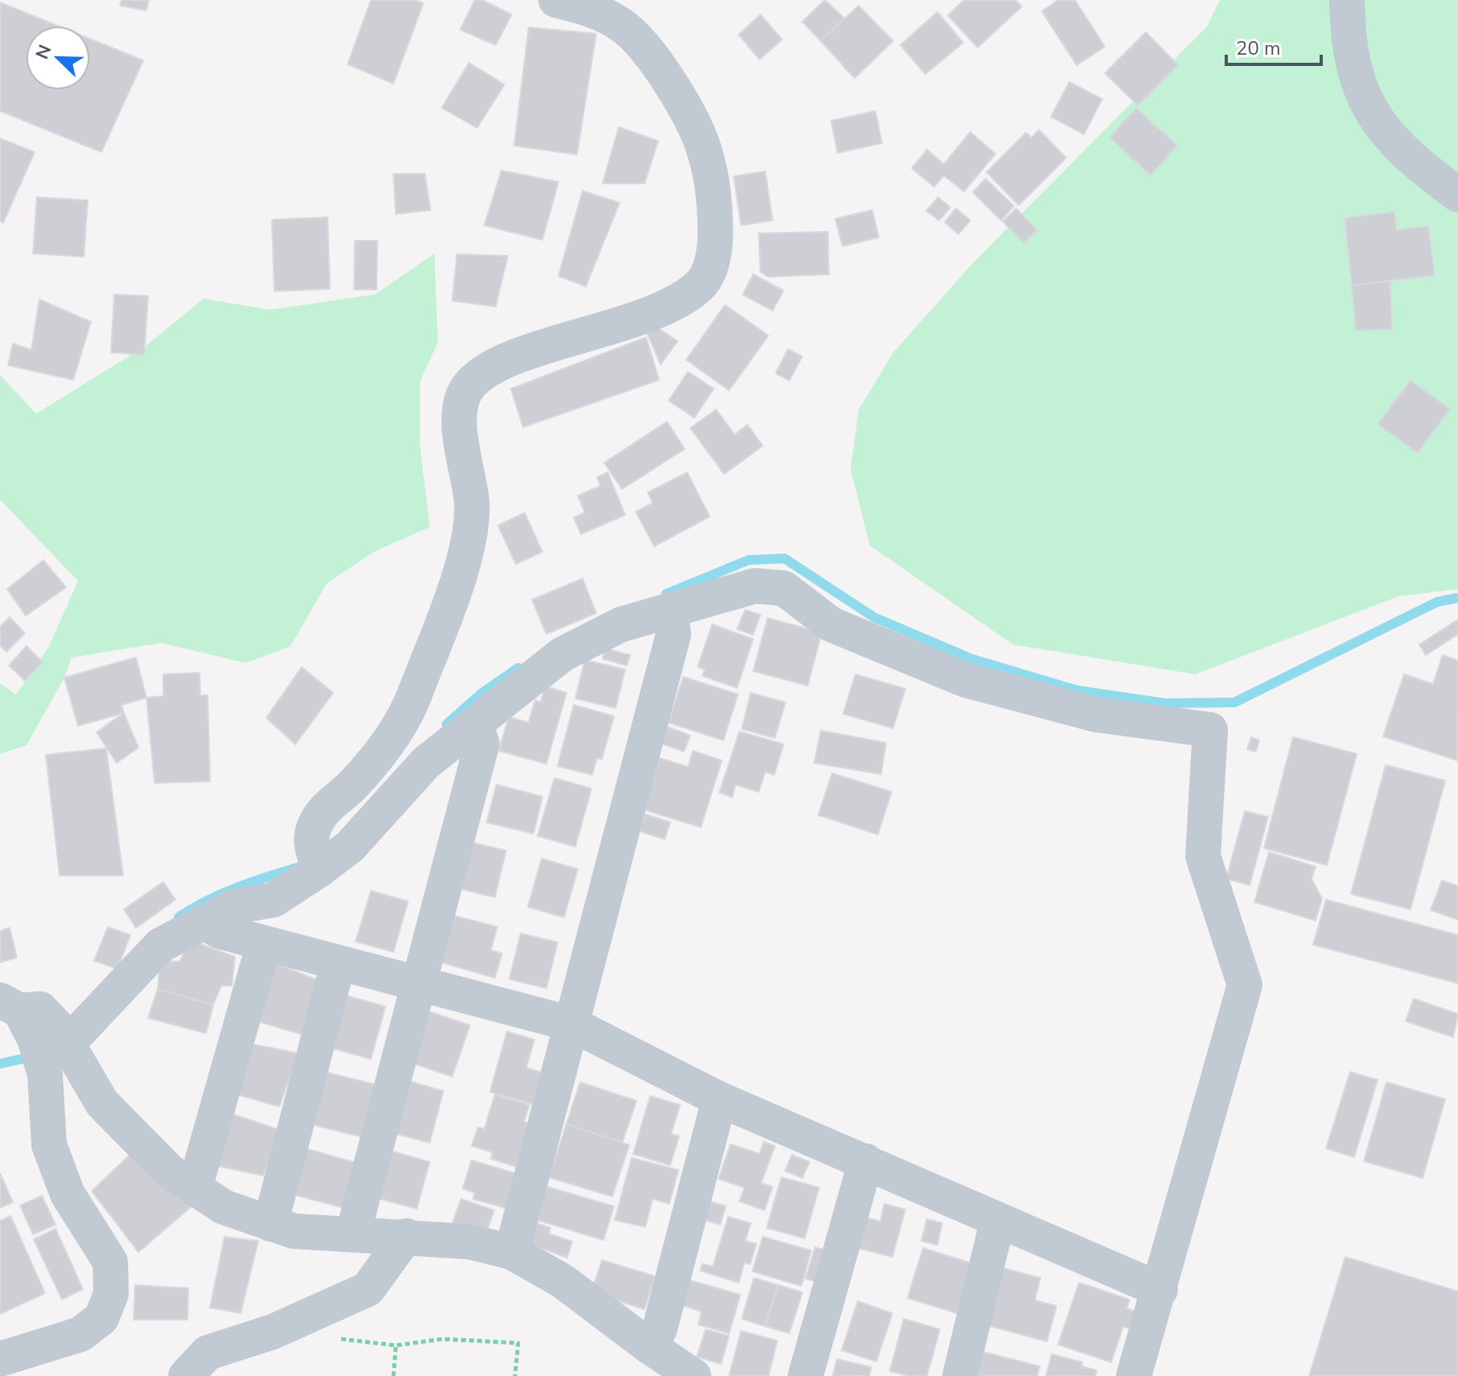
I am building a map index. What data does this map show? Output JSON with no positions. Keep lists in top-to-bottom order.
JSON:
{
  "scale_bar": "20 m",
  "north": "top left"
}
